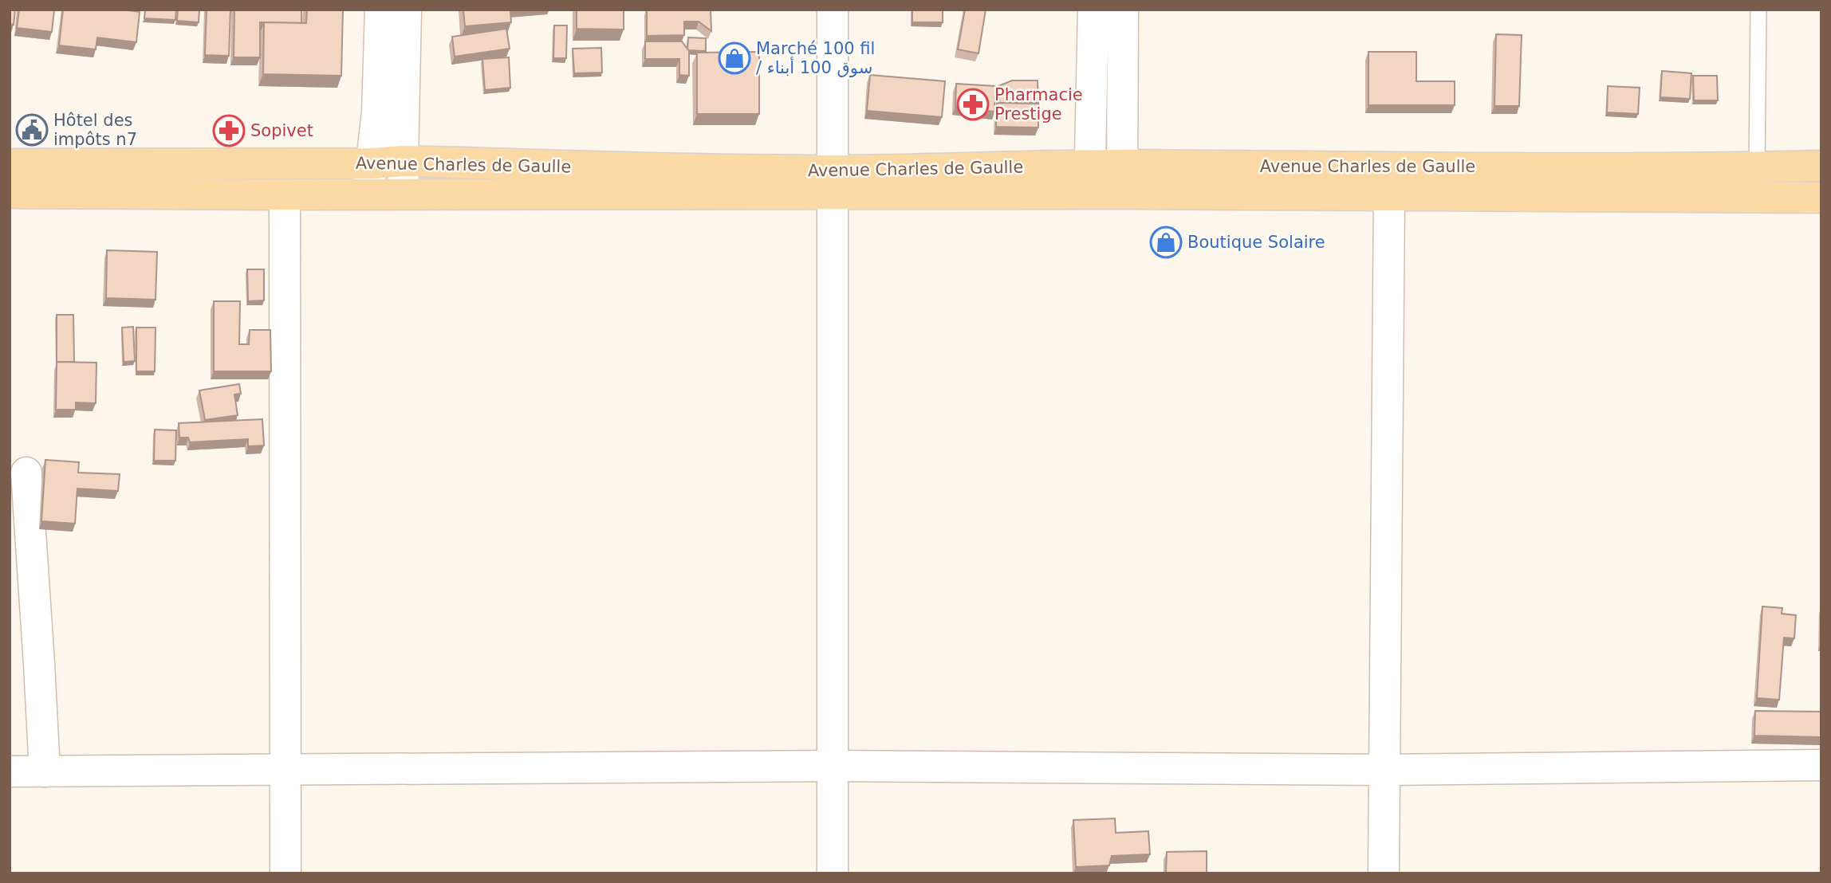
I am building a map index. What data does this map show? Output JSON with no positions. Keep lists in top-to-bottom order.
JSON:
{
  "streets": {
    "main road": ["Avenue Charles de Gaulle"]
  },
  "places": {
    "shop": ["Marché 100 fil / سوق 100 أبناء", "Boutique Solaire"],
    "pharmacy": ["Pharmacie Prestige", "Sopivet"],
    "public building": ["Hôtel des impôts n7"]
  }
}
